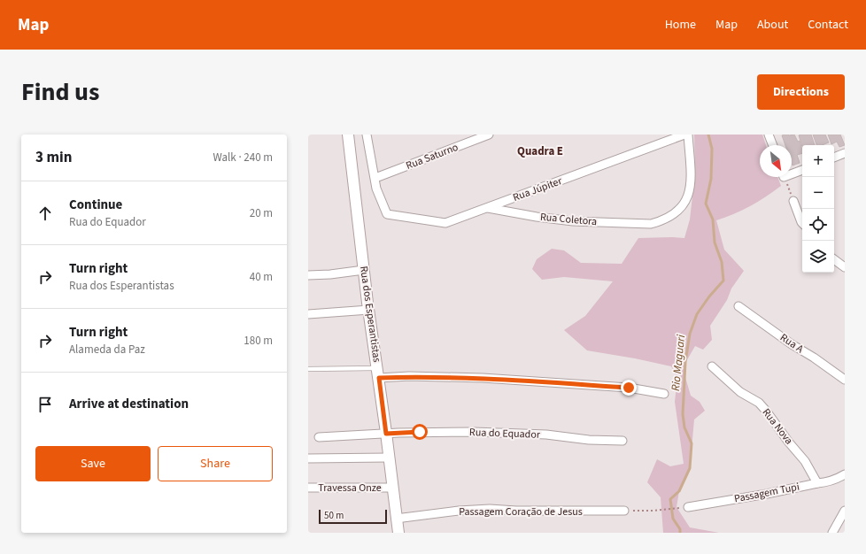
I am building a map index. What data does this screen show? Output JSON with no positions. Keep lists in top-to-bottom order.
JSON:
{
  "streets": {
    "main road": ["Rua dos Esperantistas"],
    "street": [
      "Rua Saturno",
      "Rua Júpiter",
      "Rua Coletora",
      "Rua A",
      "Rua Nova",
      "Rua do Equador",
      "Travessa Onze",
      "Passagem Tupi",
      "Passagem Coração de Jesus"
    ]
  },
  "crossings": [
    ["Rua Saturno", "Rua Júpiter"],
    ["Rua Júpiter", "Rua Coletora"],
    ["Rua dos Esperantistas", "Rua do Equador"],
    ["Rua dos Esperantistas", "Travessa Onze"],
    ["Rua dos Esperantistas", "Passagem Coração de Jesus"],
    ["Rua Nova", "Passagem Tupi"]
  ],
  "districts": ["Quadra E"],
  "water": ["Rio Maguari"],
  "scale_bar": "50 m",
  "north": "bottom right",
  "page": {
    "header": "Map",
    "nav": [
      "Home",
      "Map",
      "About",
      "Contact"
    ],
    "title": "Find us",
    "buttons": [
      "Directions",
      ["Save", "Share"]
    ],
    "heading": ["3 min", "Walk · 240 m"],
    "map_buttons": ["+", "−"],
    "list": [
      ["Continue", "Rua do Equador", "20 m"],
      ["Turn right", "Rua dos Esperantistas", "40 m"],
      ["Turn right", "Alameda da Paz", "180 m"],
      "Arrive at destination"
    ],
    "scale": "50 m"
  }
}
